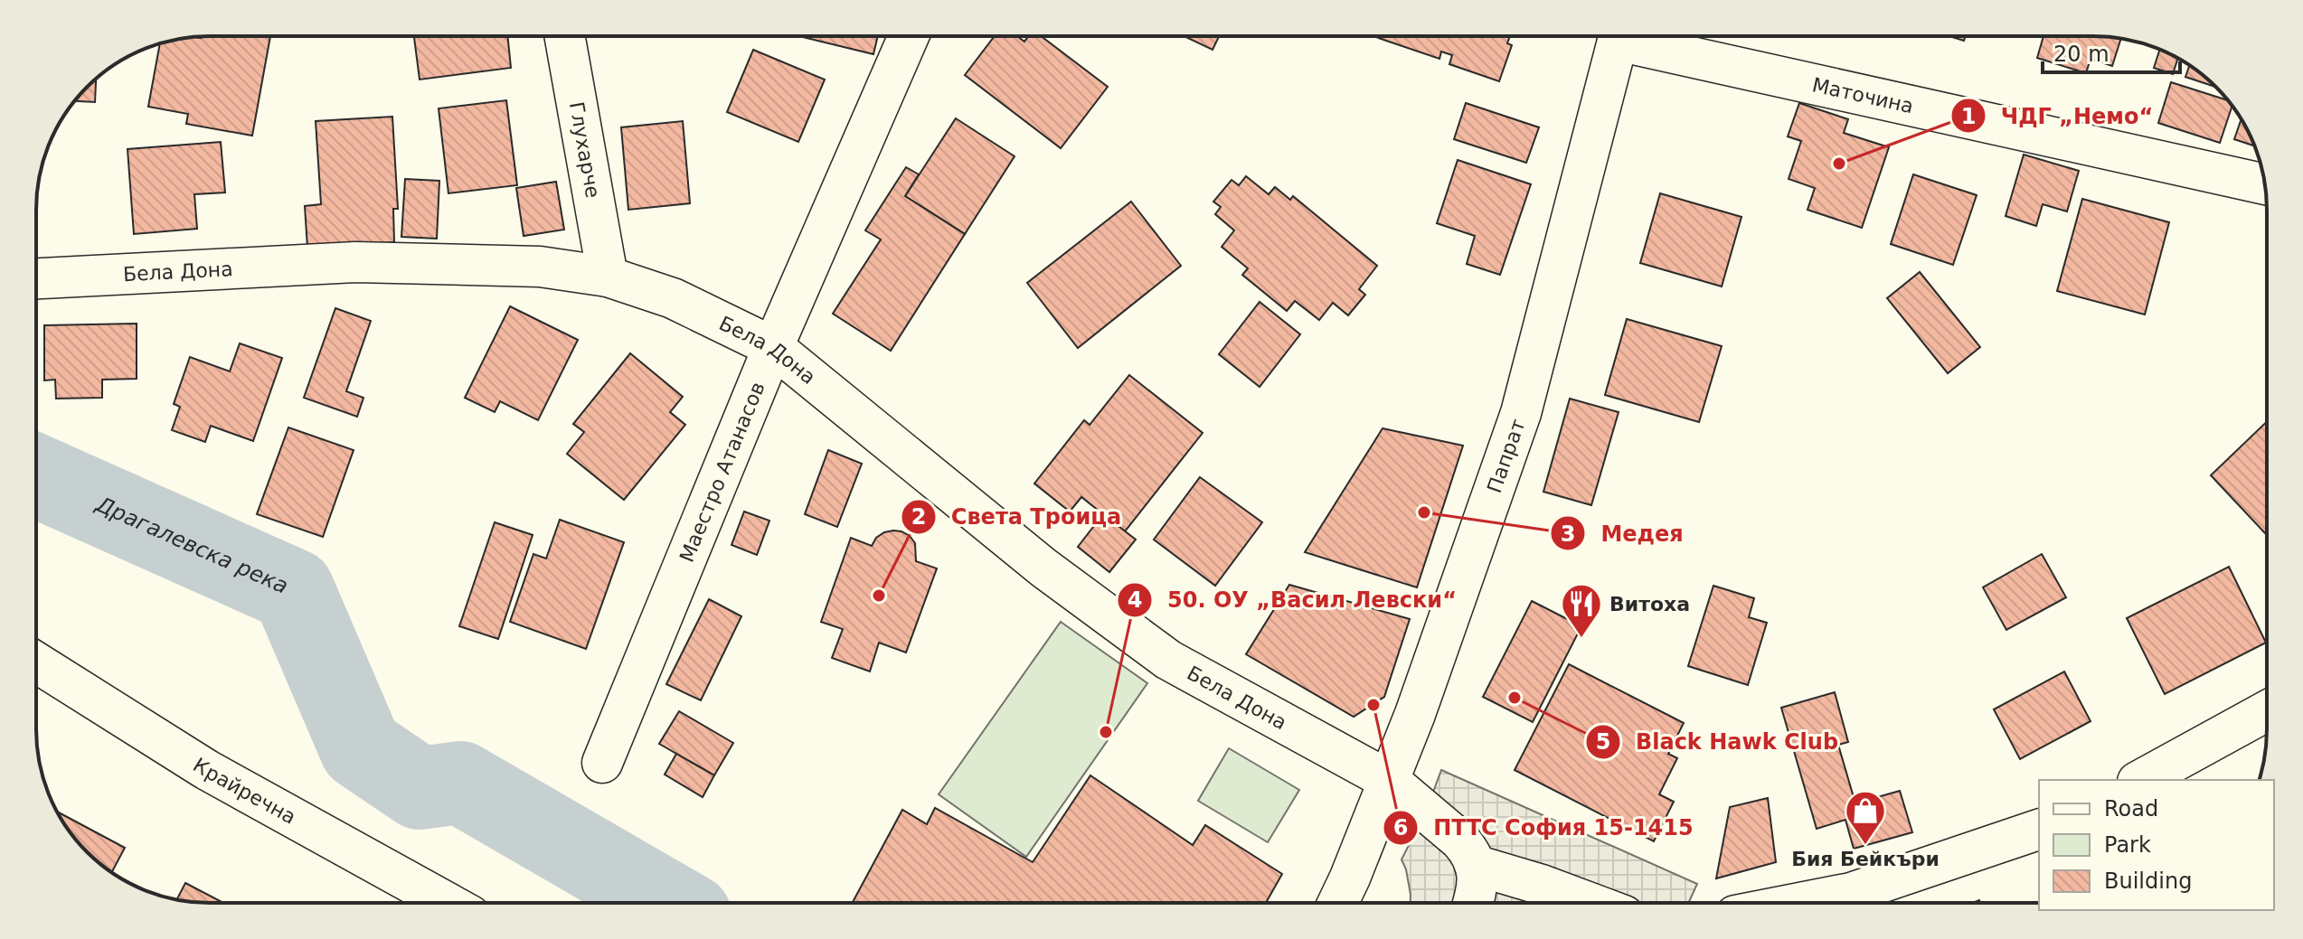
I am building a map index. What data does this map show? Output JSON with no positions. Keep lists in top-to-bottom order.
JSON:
{
  "streets": {
    "street": [
      "Маточина",
      "Глухарче",
      "Бела Дона",
      "Папрат",
      "Маестро Атанасов",
      "Крайречна"
    ]
  },
  "crossings": [
    ["Глухарче", "Бела Дона"],
    ["Бела Дона", "Папрат"],
    ["Бела Дона", "Маестро Атанасов"]
  ],
  "water": ["Драгалевска река"],
  "places": {
    "other": [
      "ЧДГ „Немо“",
      "Медея",
      "Света Троица",
      "Black Hawk Club",
      "ПТТС София 15-1415",
      "50. ОУ „Васил Левски“"
    ],
    "restaurant": ["Витоха"],
    "shop": ["Бия Бейкъри"]
  },
  "legend": ["Road", "Park", "Building"],
  "scale_bar": "20 m"
}
